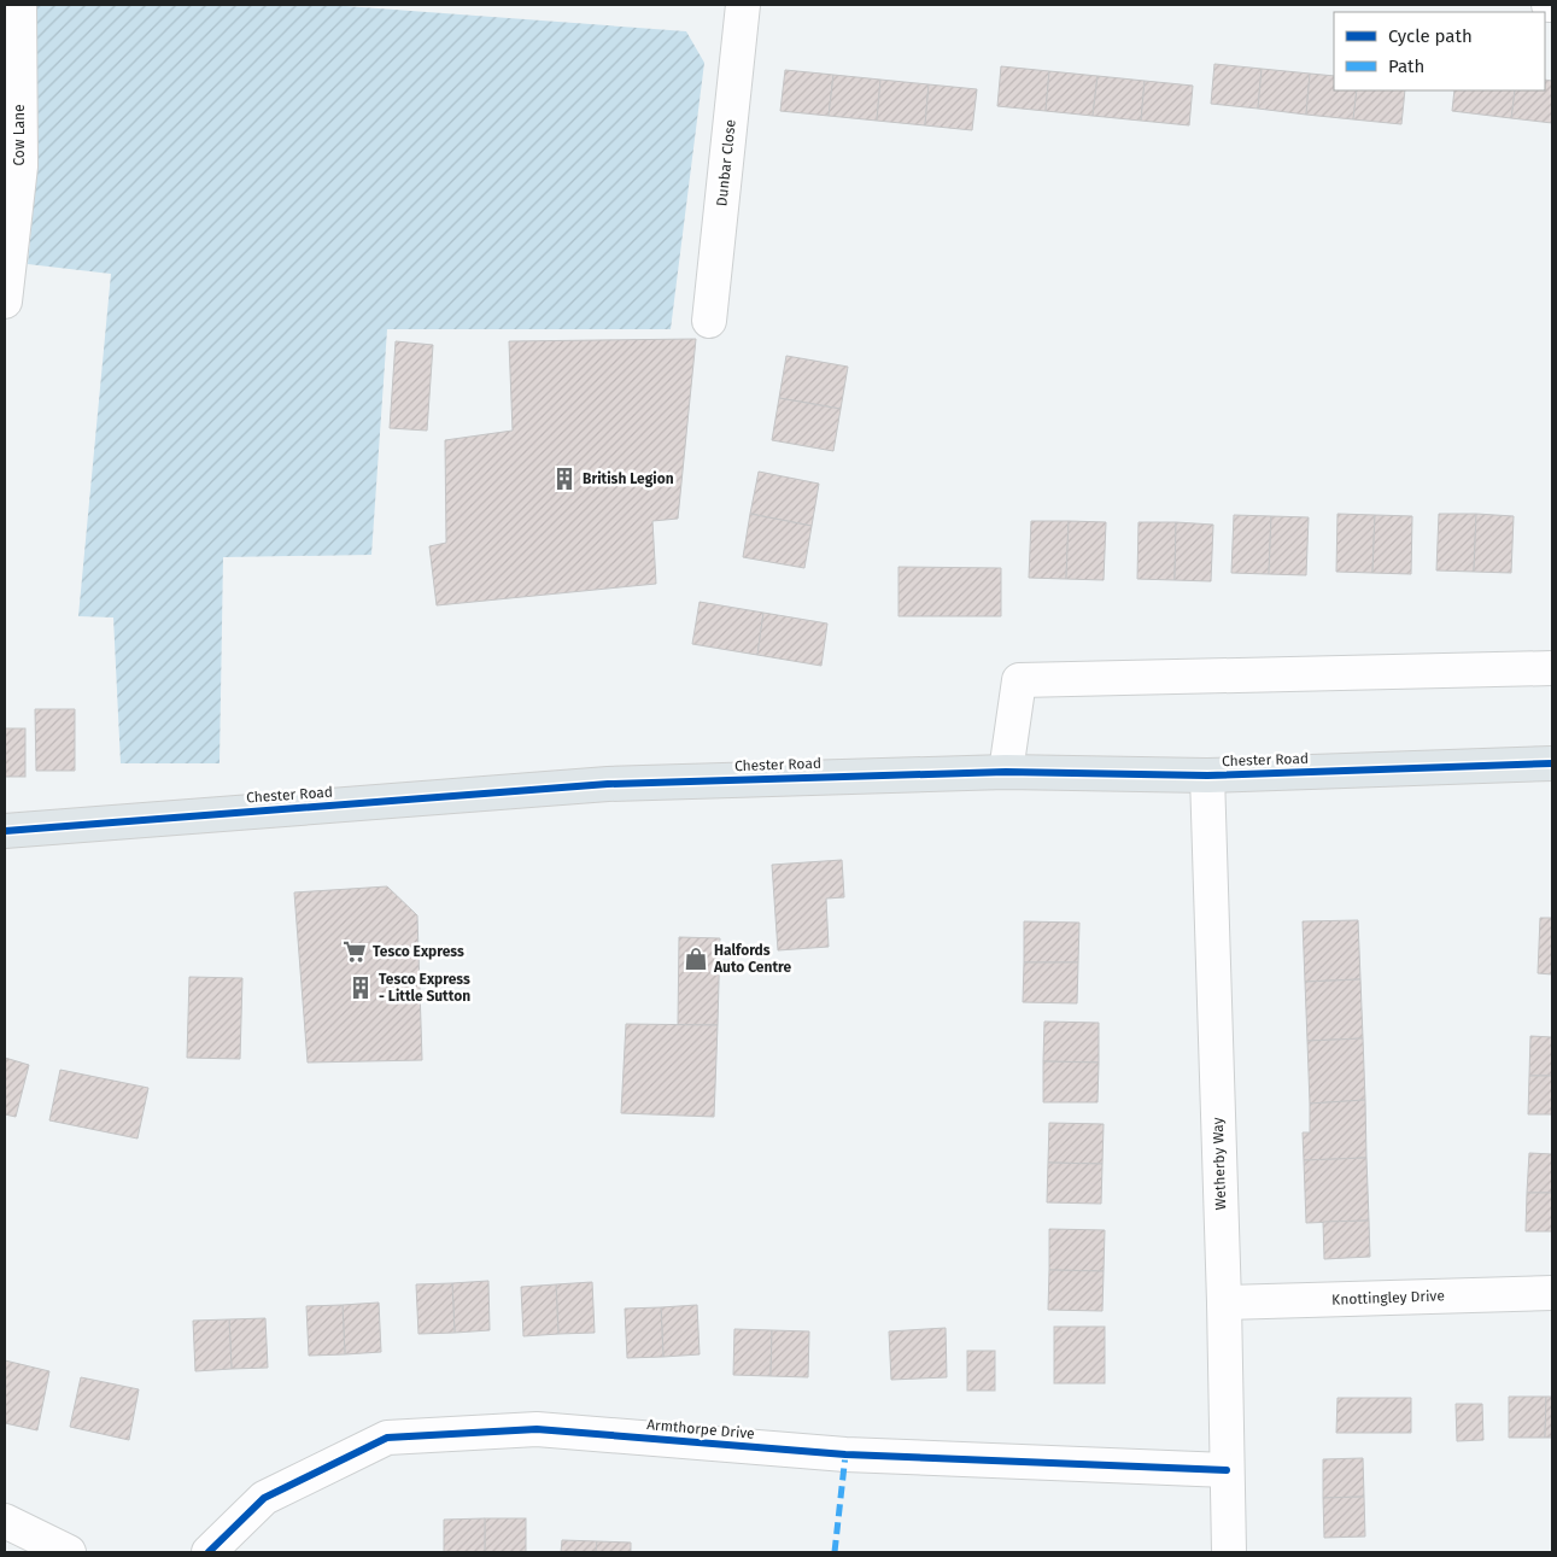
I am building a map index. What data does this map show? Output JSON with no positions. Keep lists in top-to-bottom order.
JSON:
{
  "streets": {
    "main road": ["Chester Road"],
    "street": [
      "Cow Lane",
      "Dunbar Close",
      "Wetherby Way",
      "Knottingley Drive",
      "Armthorpe Drive"
    ]
  },
  "crossings": [
    ["Chester Road", "Wetherby Way"],
    ["Wetherby Way", "Knottingley Drive"],
    ["Wetherby Way", "Armthorpe Drive"]
  ],
  "places": {
    "building": ["British Legion", "Tesco Express - Little Sutton"],
    "supermarket": ["Tesco Express"],
    "shop": ["Halfords Auto Centre"]
  },
  "legend": ["Cycle path", "Path"]
}
